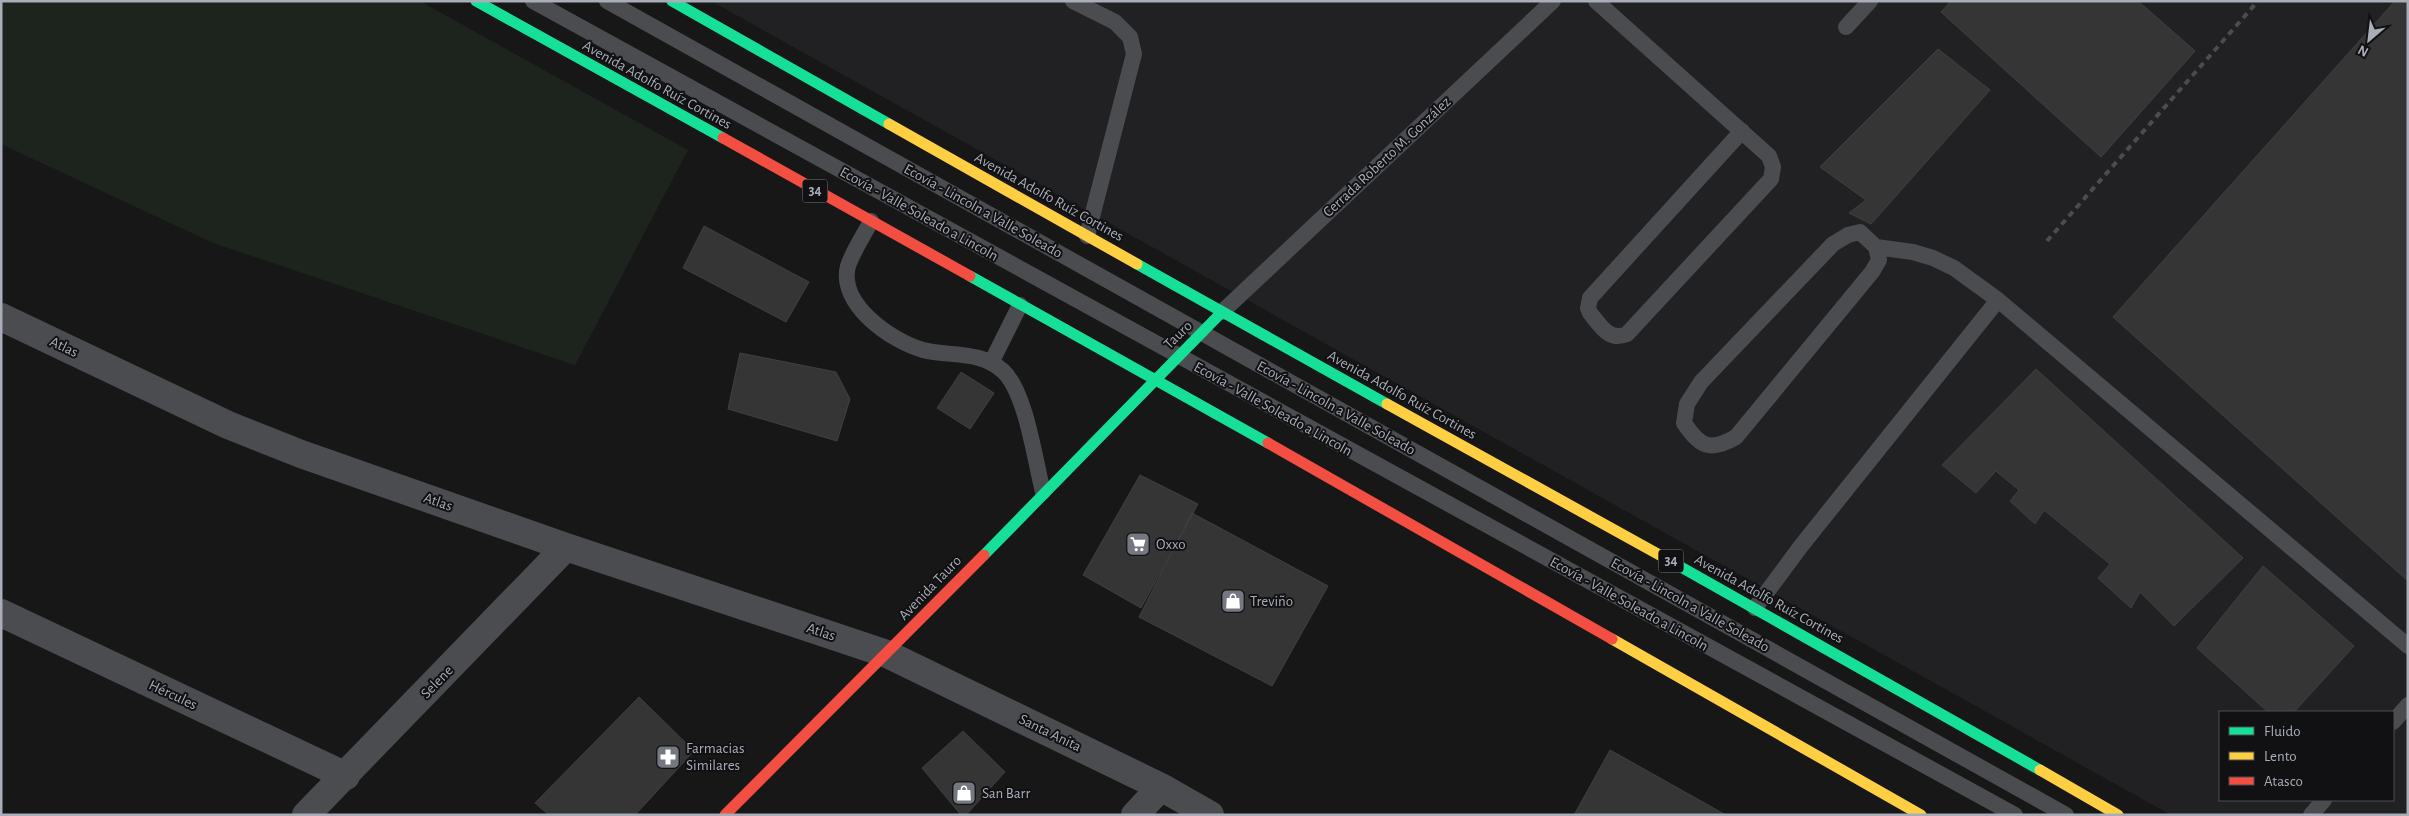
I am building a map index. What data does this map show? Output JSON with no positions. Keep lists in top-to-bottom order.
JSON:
{
  "streets": {
    "main road": [
      "Avenida Adolfo Ruíz Cortines",
      "34",
      "Tauro",
      "Avenida Tauro"
    ],
    "street": [
      "Atlas",
      "Selene",
      "Hércules",
      "Santa Anita"
    ],
    "lane": ["Cerrada Roberto M. González", "Ecovía - Lincoln a Valle Soleado", "Ecovía - Valle Soleado a Lincoln"]
  },
  "crossings": [
    ["Avenida Adolfo Ruíz Cortines", "Cerrada Roberto M. González"],
    ["Avenida Adolfo Ruíz Cortines", "Tauro"],
    ["Avenida Adolfo Ruíz Cortines", "Avenida Tauro"],
    ["Cerrada Roberto M. González", "Tauro"],
    ["Ecovía - Lincoln a Valle Soleado", "Tauro"],
    ["Ecovía - Valle Soleado a Lincoln", "Tauro"],
    ["Tauro", "Avenida Tauro"],
    ["Atlas", "Avenida Tauro"],
    ["Atlas", "Selene"],
    ["Atlas", "Santa Anita"],
    ["Avenida Tauro", "Santa Anita"],
    ["Selene", "Hércules"]
  ],
  "places": {
    "supermarket": ["Oxxo"],
    "shop": ["Treviño", "San Barr"],
    "pharmacy": ["Farmacias Similares"]
  },
  "legend": ["Fluido", "Lento", "Atasco"],
  "north": "bottom left"
}
